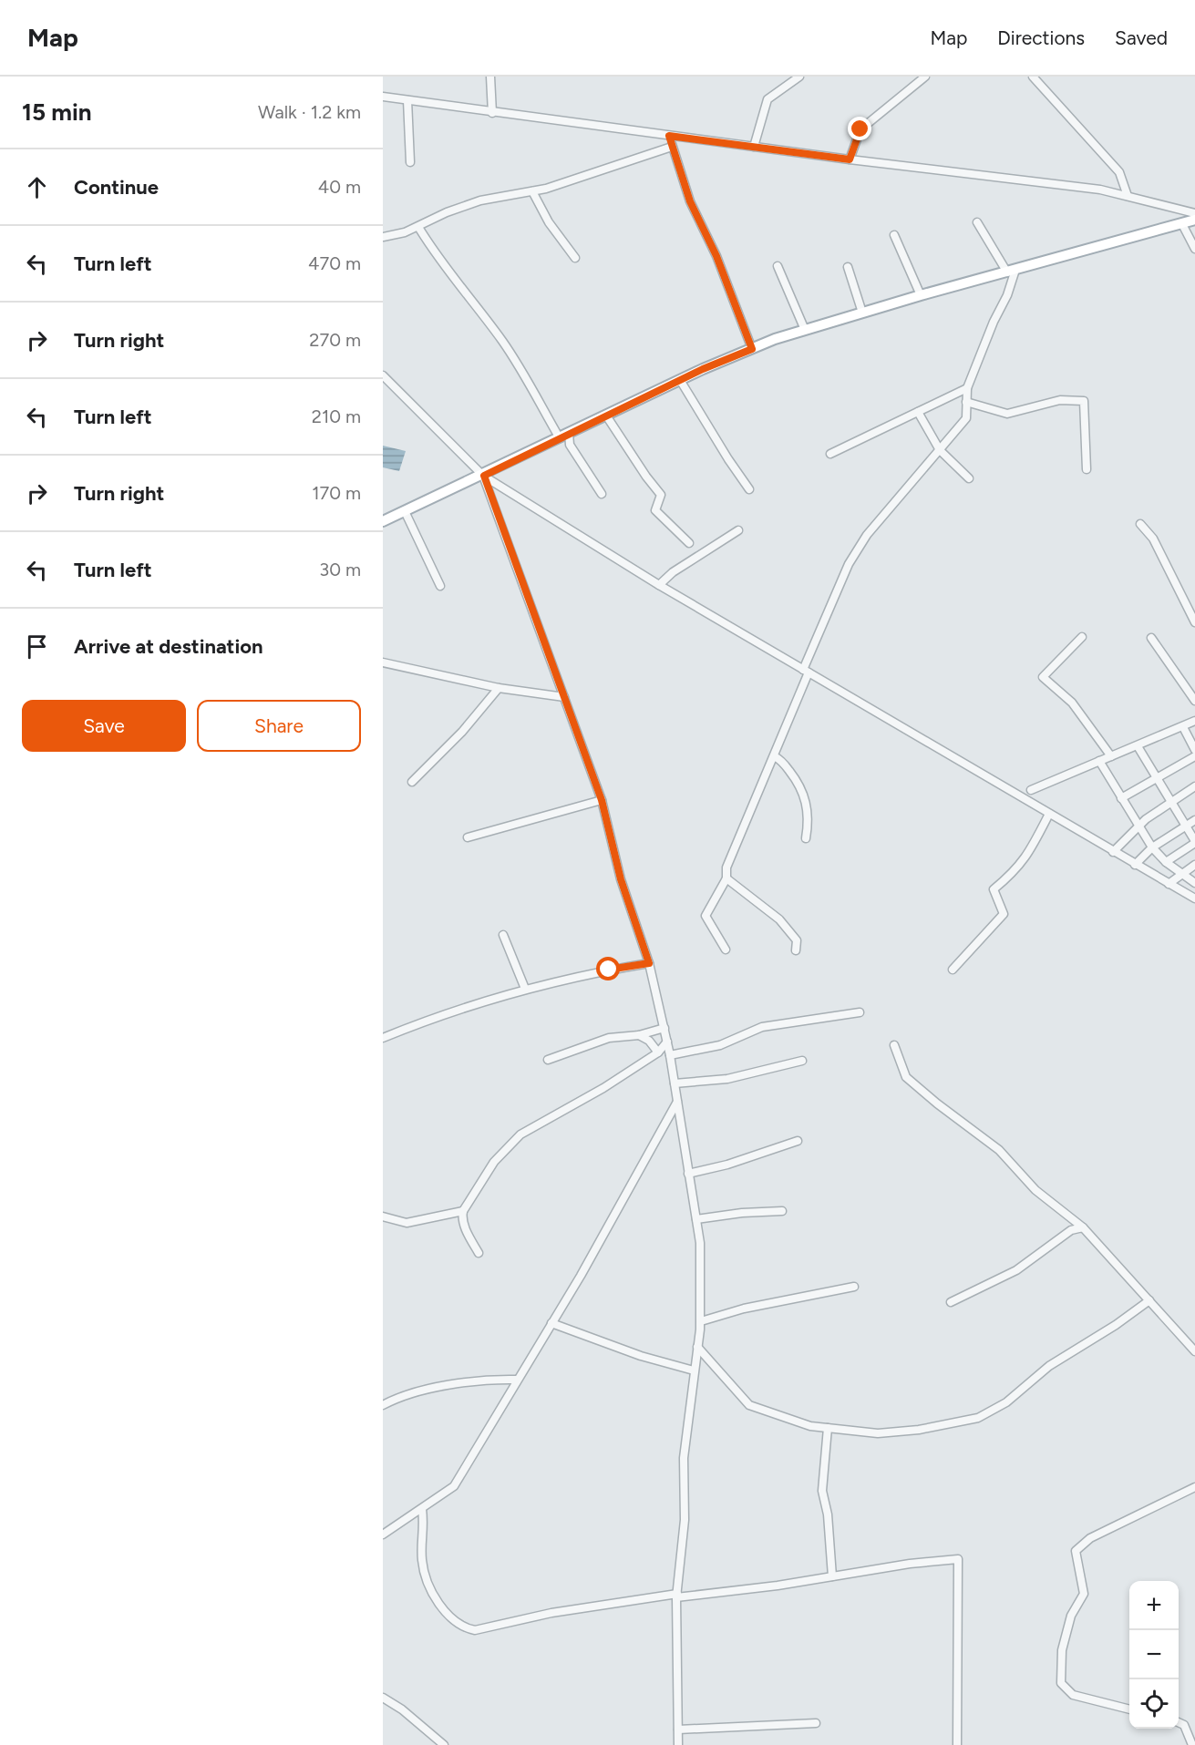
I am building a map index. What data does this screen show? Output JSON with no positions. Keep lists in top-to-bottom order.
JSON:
{
  "page": {
    "header": "Map",
    "nav": ["Map", "Directions", "Saved"],
    "heading": ["15 min", "Walk · 1.2 km"],
    "list": [
      ["Continue", "40 m"],
      ["Turn left", "470 m"],
      ["Turn right", "270 m"],
      ["Turn left", "210 m"],
      ["Turn right", "170 m"],
      ["Turn left", "30 m"],
      "Arrive at destination"
    ],
    "buttons": ["Save", "Share"],
    "map_buttons": ["+", "−"]
  }
}
